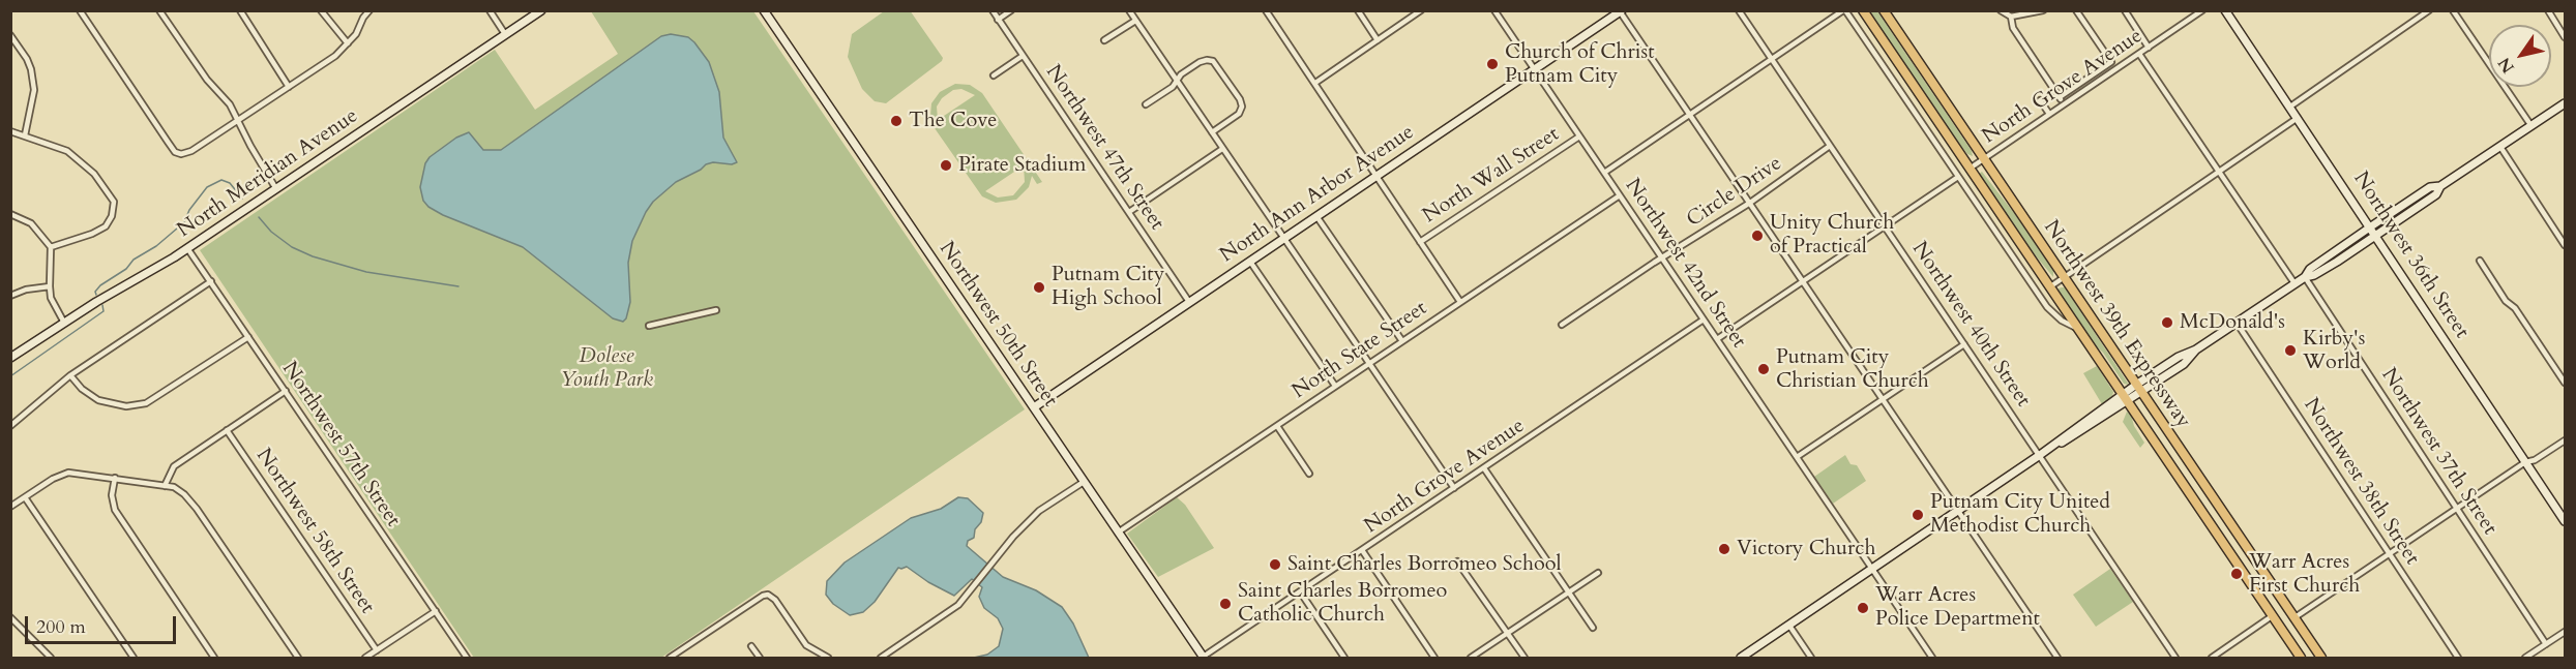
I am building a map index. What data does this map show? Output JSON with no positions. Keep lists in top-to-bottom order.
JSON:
{
  "streets": {
    "highway": ["Northwest 39th Expressway"],
    "main road": [
      "North Meridian Avenue",
      "North Ann Arbor Avenue",
      "Northwest 36th Street",
      "Northwest 50th Street"
    ],
    "street": [
      "North Grove Avenue",
      "Northwest 47th Street",
      "North Wall Street",
      "Circle Drive",
      "Northwest 42nd Street",
      "Northwest 40th Street",
      "North State Street",
      "Northwest 57th Street",
      "Northwest 37th Street",
      "Northwest 38th Street",
      "Northwest 58th Street"
    ]
  },
  "crossings": [
    ["North Grove Avenue", "Northwest 42nd Street"],
    ["North Grove Avenue", "Northwest 50th Street"],
    ["North Grove Avenue", "Northwest 39th Expressway"],
    ["Northwest 47th Street", "North Ann Arbor Avenue"],
    ["North Meridian Avenue", "Northwest 57th Street"],
    ["North Wall Street", "Northwest 42nd Street"],
    ["Circle Drive", "Northwest 42nd Street"],
    ["Circle Drive", "Northwest 40th Street"],
    ["North Ann Arbor Avenue", "Northwest 42nd Street"],
    ["North Ann Arbor Avenue", "Northwest 50th Street"],
    ["Northwest 42nd Street", "North State Street"],
    ["Northwest 50th Street", "North State Street"]
  ],
  "parks": ["Dolese Youth Park"],
  "places": [
    "Church of Christ Putnam City",
    "The Cove",
    "Pirate Stadium",
    "Unity Church of Practical",
    "Putnam City High School",
    "McDonald's",
    "Kirby's World",
    "Putnam City Christian Church",
    "Putnam City United Methodist Church",
    "Victory Church",
    "Saint Charles Borromeo School",
    "Warr Acres First Church",
    "Saint Charles Borromeo Catholic Church",
    "Warr Acres Police Department"
  ],
  "scale_bar": "200 m",
  "north": "bottom left"
}
